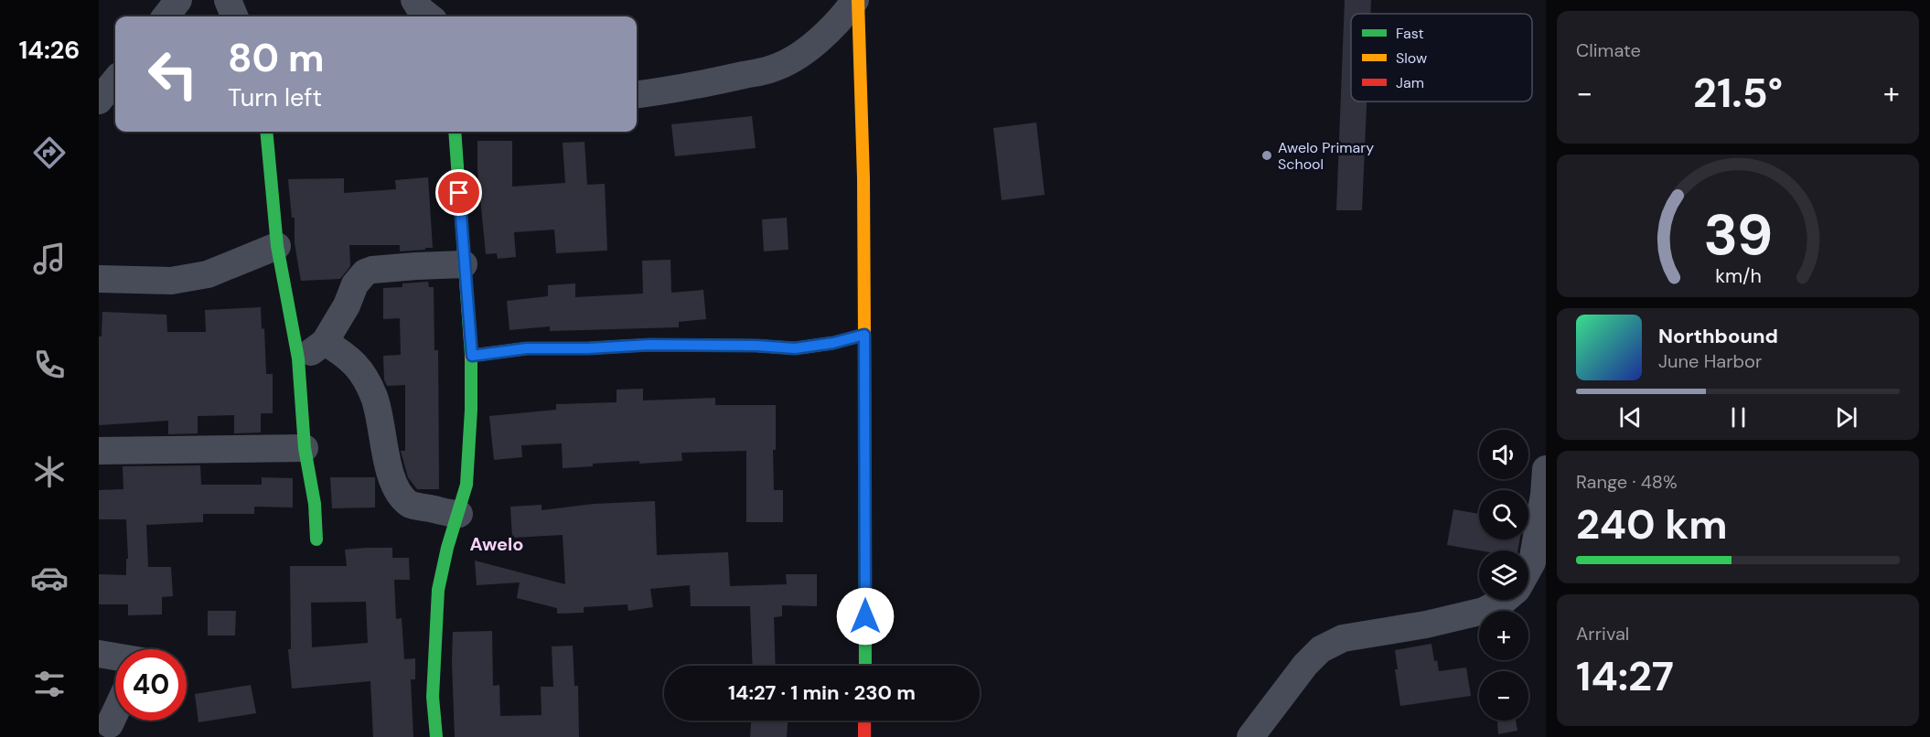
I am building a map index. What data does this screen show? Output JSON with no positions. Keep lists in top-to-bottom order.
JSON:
{
  "districts": ["Awelo"],
  "places": ["Awelo Primary School"],
  "legend": ["Fast", "Slow", "Jam"],
  "page": {
    "tabs": "14:26",
    "tile": [
      "Climate",
      ["Range · 48%", "240 km"],
      ["Arrival", "14:27"]
    ],
    "turn": ["80 m", "Turn left"],
    "heat": ["−", "21.5°", "+"],
    "song": ["Northbound", "June Harbor"],
    "map_buttons": ["+", "−"],
    "limit": "40",
    "trip": "14:27 · 1 min · 230 m",
    "gauge": ["39", "km/h"]
  }
}
